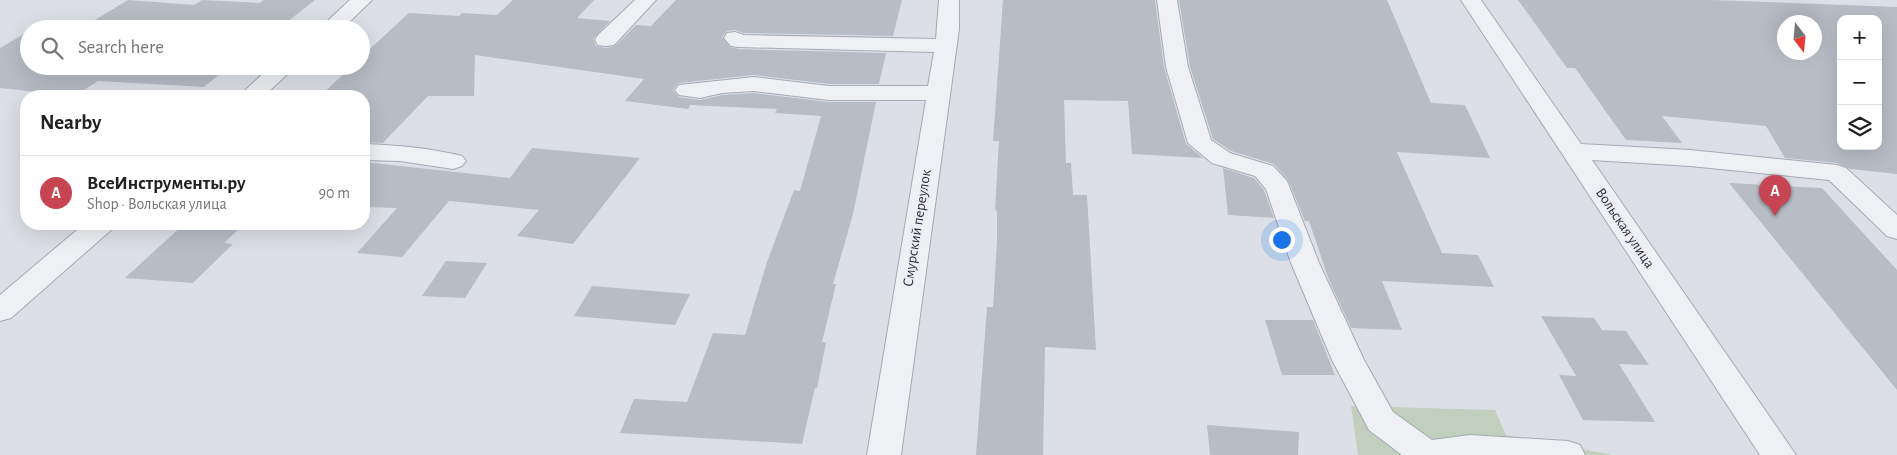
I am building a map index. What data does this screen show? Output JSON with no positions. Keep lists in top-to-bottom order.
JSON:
{
  "streets": {
    "street": ["Смурский переулок", "Вольская улица"]
  },
  "north": "bottom",
  "page": {
    "map_buttons": ["+", "−"],
    "search": "Search here",
    "heading": "Nearby",
    "list": [
      {
        "mark": "A",
        "name": "ВсеИнструменты.ру",
        "note": "Shop · Вольская улица",
        "value": "90 m"
      }
    ],
    "pins": "A"
  }
}
